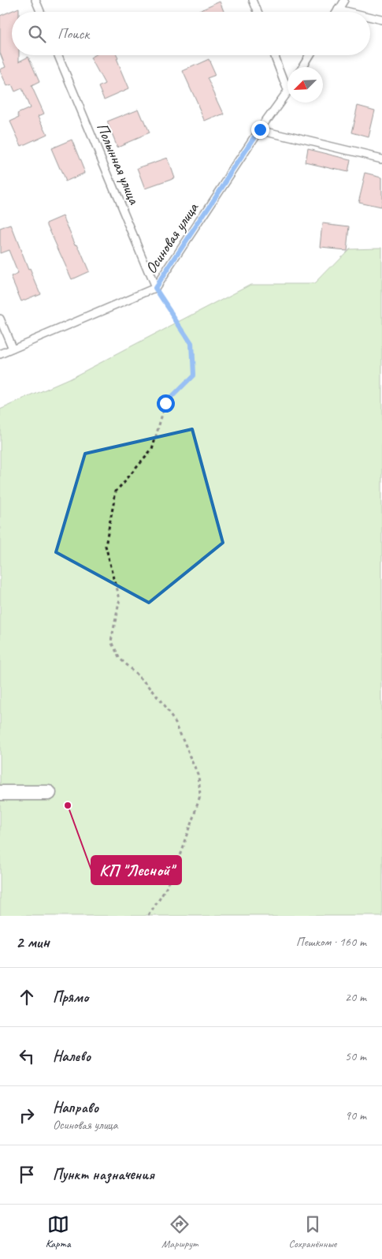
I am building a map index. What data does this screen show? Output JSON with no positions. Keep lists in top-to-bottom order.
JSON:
{
  "streets": {
    "lane": ["Полынная улица", "Осиновая улица"]
  },
  "crossings": [
    ["Полынная улица", "Осиновая улица"]
  ],
  "places": ["КП \"Лесной\""],
  "north": "bottom left",
  "page": {
    "search": "Поиск",
    "heading": ["2 мин", "Пешком · 160 m"],
    "list": [
      ["Прямо", "20 m"],
      ["Налево", "50 m"],
      ["Направо", "Осиновая улица", "90 m"],
      "Пункт назначения"
    ],
    "nav": ["Карта", "Маршрут", "Сохранённые"]
  }
}
